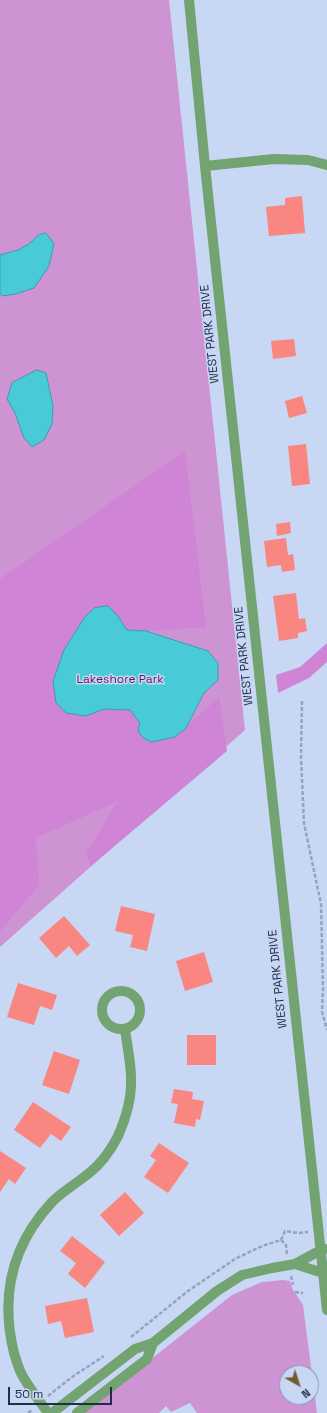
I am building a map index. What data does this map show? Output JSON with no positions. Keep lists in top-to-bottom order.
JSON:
{
  "streets": {
    "street": ["WEST PARK DRIVE"]
  },
  "parks": ["Lakeshore Park"],
  "scale_bar": "50 m",
  "north": "bottom right"
}
